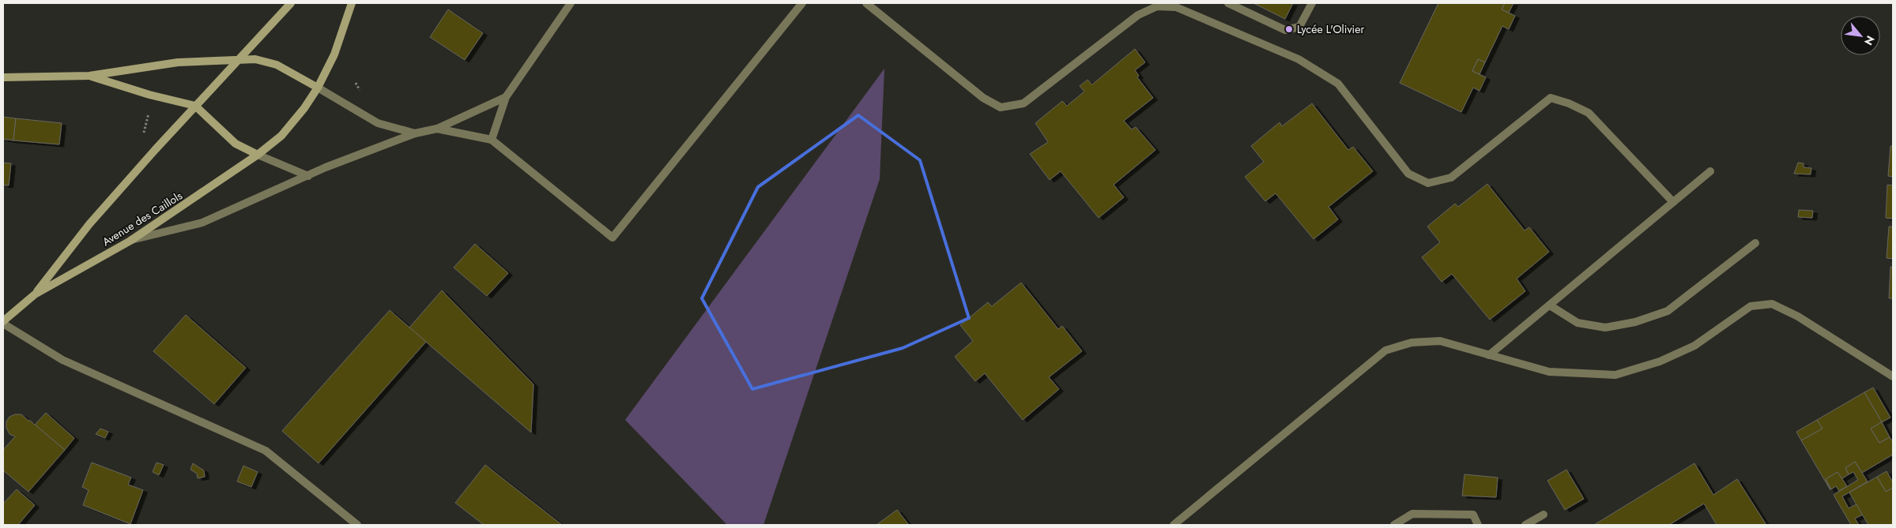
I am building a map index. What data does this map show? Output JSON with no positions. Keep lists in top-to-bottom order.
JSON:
{
  "streets": {
    "street": ["Avenue des Caillols"]
  },
  "places": ["Lycée L'Olivier"],
  "north": "bottom right"
}
